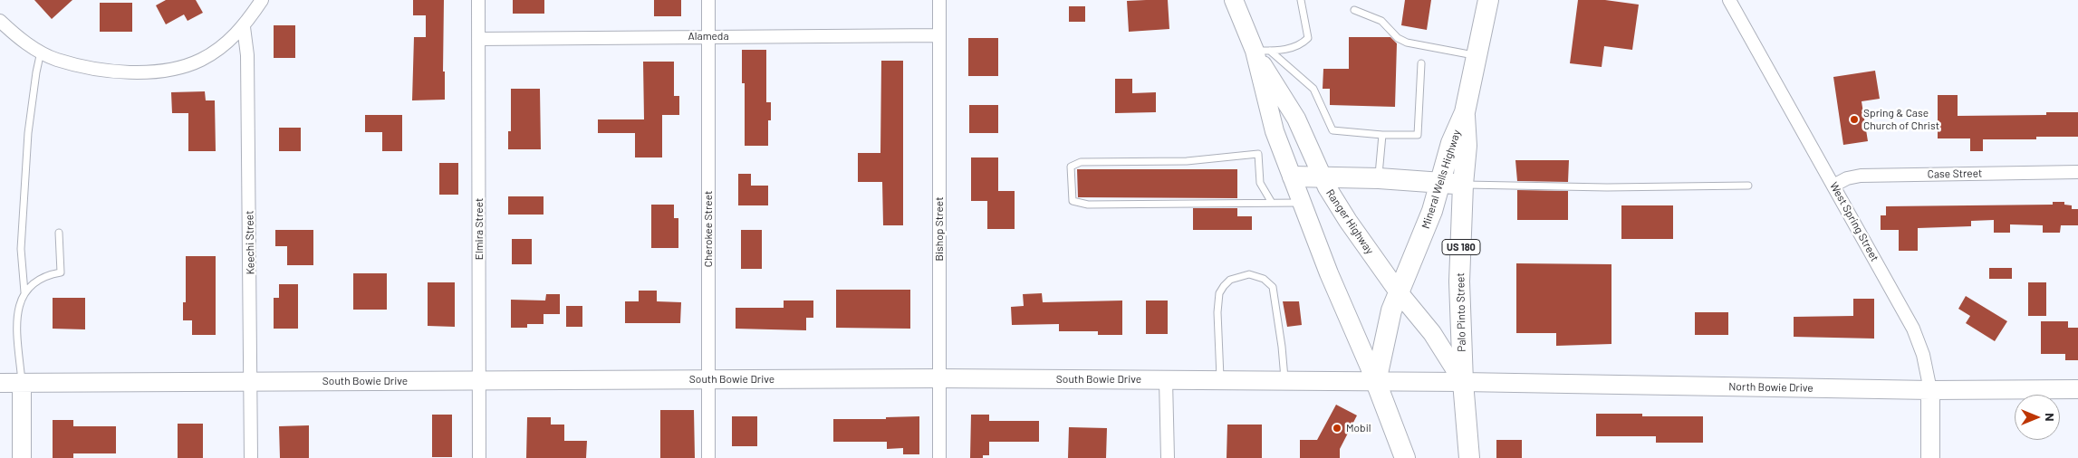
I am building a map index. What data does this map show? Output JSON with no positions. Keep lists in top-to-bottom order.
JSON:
{
  "streets": {
    "main road": ["Mineral Wells Highway", "US 180", "Palo Pinto Street"],
    "street": [
      "Alameda",
      "Case Street",
      "Ranger Highway",
      "West Spring Street",
      "Elmira Street",
      "Cherokee Street",
      "Bishop Street",
      "Keechi Street",
      "South Bowie Drive",
      "North Bowie Drive"
    ]
  },
  "crossings": [
    ["Alameda", "Elmira Street"],
    ["Alameda", "Cherokee Street"],
    ["Alameda", "Bishop Street"],
    ["Case Street", "West Spring Street"],
    ["Mineral Wells Highway", "Ranger Highway"],
    ["Mineral Wells Highway", "Palo Pinto Street"],
    ["Mineral Wells Highway", "South Bowie Drive"],
    ["Ranger Highway", "Palo Pinto Street"],
    ["Ranger Highway", "South Bowie Drive"],
    ["Ranger Highway", "North Bowie Drive"],
    ["West Spring Street", "North Bowie Drive"],
    ["Elmira Street", "South Bowie Drive"],
    ["Cherokee Street", "South Bowie Drive"],
    ["Bishop Street", "South Bowie Drive"],
    ["Keechi Street", "South Bowie Drive"],
    ["Palo Pinto Street", "South Bowie Drive"],
    ["Palo Pinto Street", "North Bowie Drive"],
    ["South Bowie Drive", "North Bowie Drive"]
  ],
  "places": ["Spring & Case Church of Christ", "Mobil"],
  "north": "right"
}
